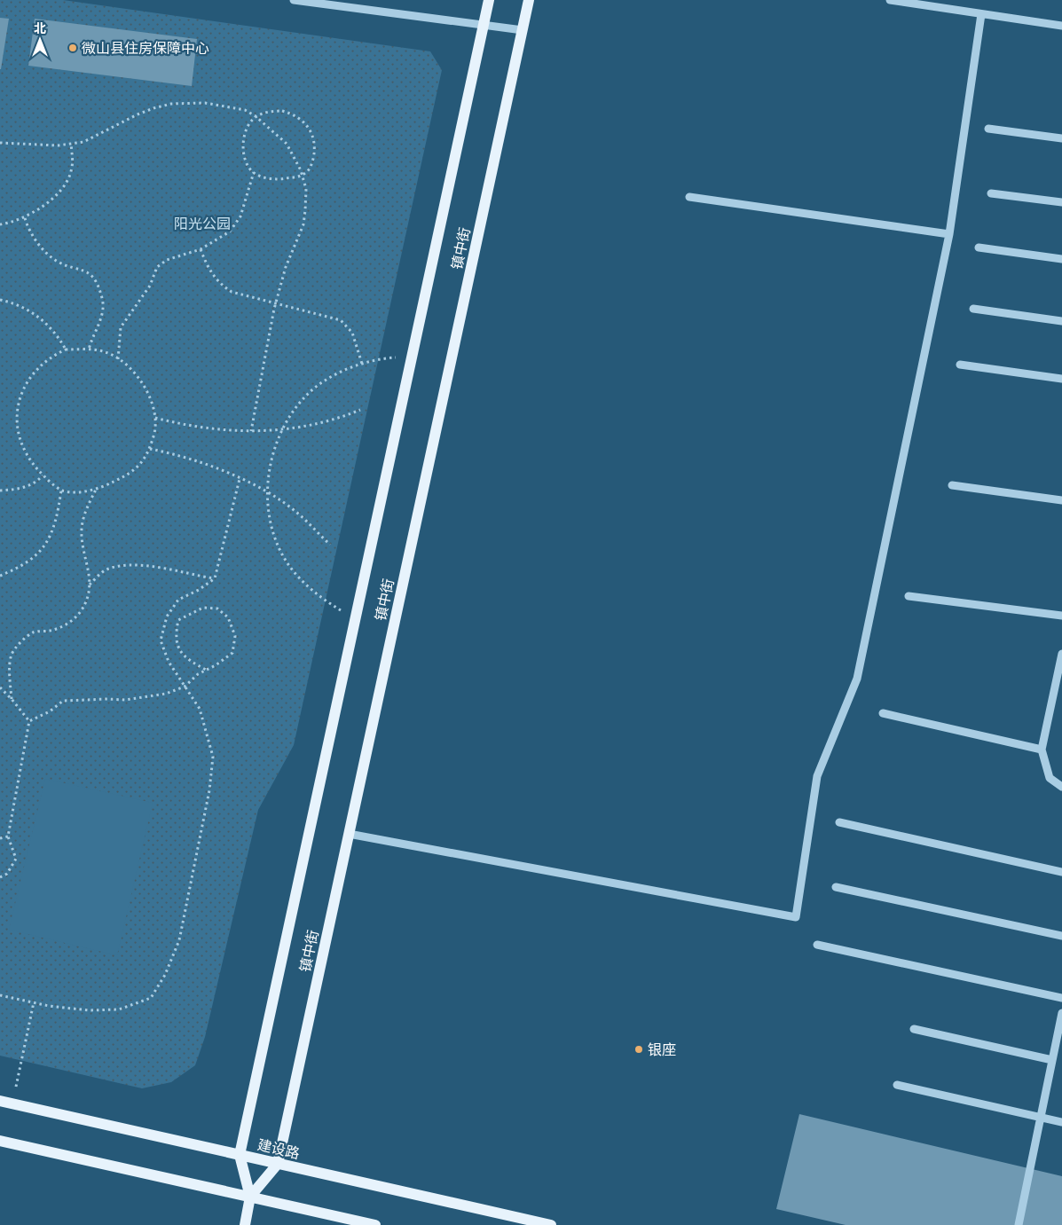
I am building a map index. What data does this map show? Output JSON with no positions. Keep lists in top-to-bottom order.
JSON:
{
  "streets": {
    "main road": ["镇中街", "建设路"]
  },
  "crossings": [
    ["镇中街", "建设路"]
  ],
  "parks": ["阳光公园"],
  "places": ["微山县住房保障中心", "银座"],
  "north": "top"
}
